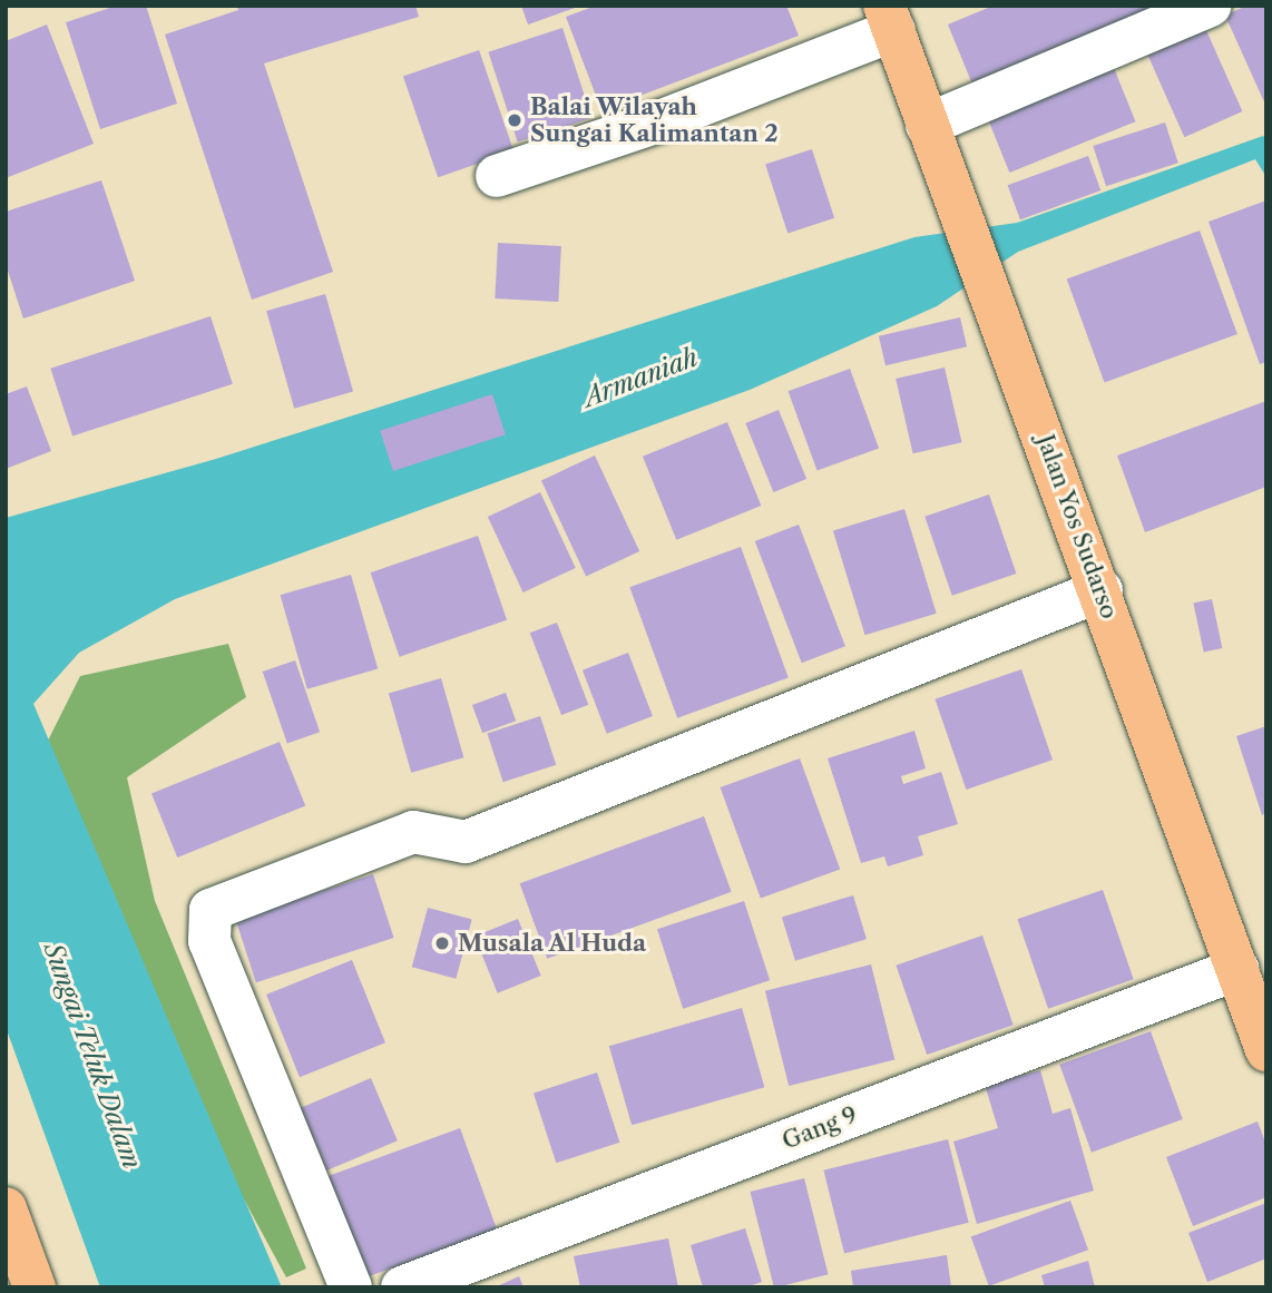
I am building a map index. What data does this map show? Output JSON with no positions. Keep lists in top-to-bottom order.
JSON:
{
  "streets": {
    "highway": ["Jalan Yos Sudarso"],
    "street": ["Gang 9"]
  },
  "crossings": [
    ["Jalan Yos Sudarso", "Gang 9"]
  ],
  "water": ["Armaniah", "Sungai Teluk Dalam"],
  "places": ["Balai Wilayah Sungai Kalimantan 2", "Musala Al Huda"]
}
